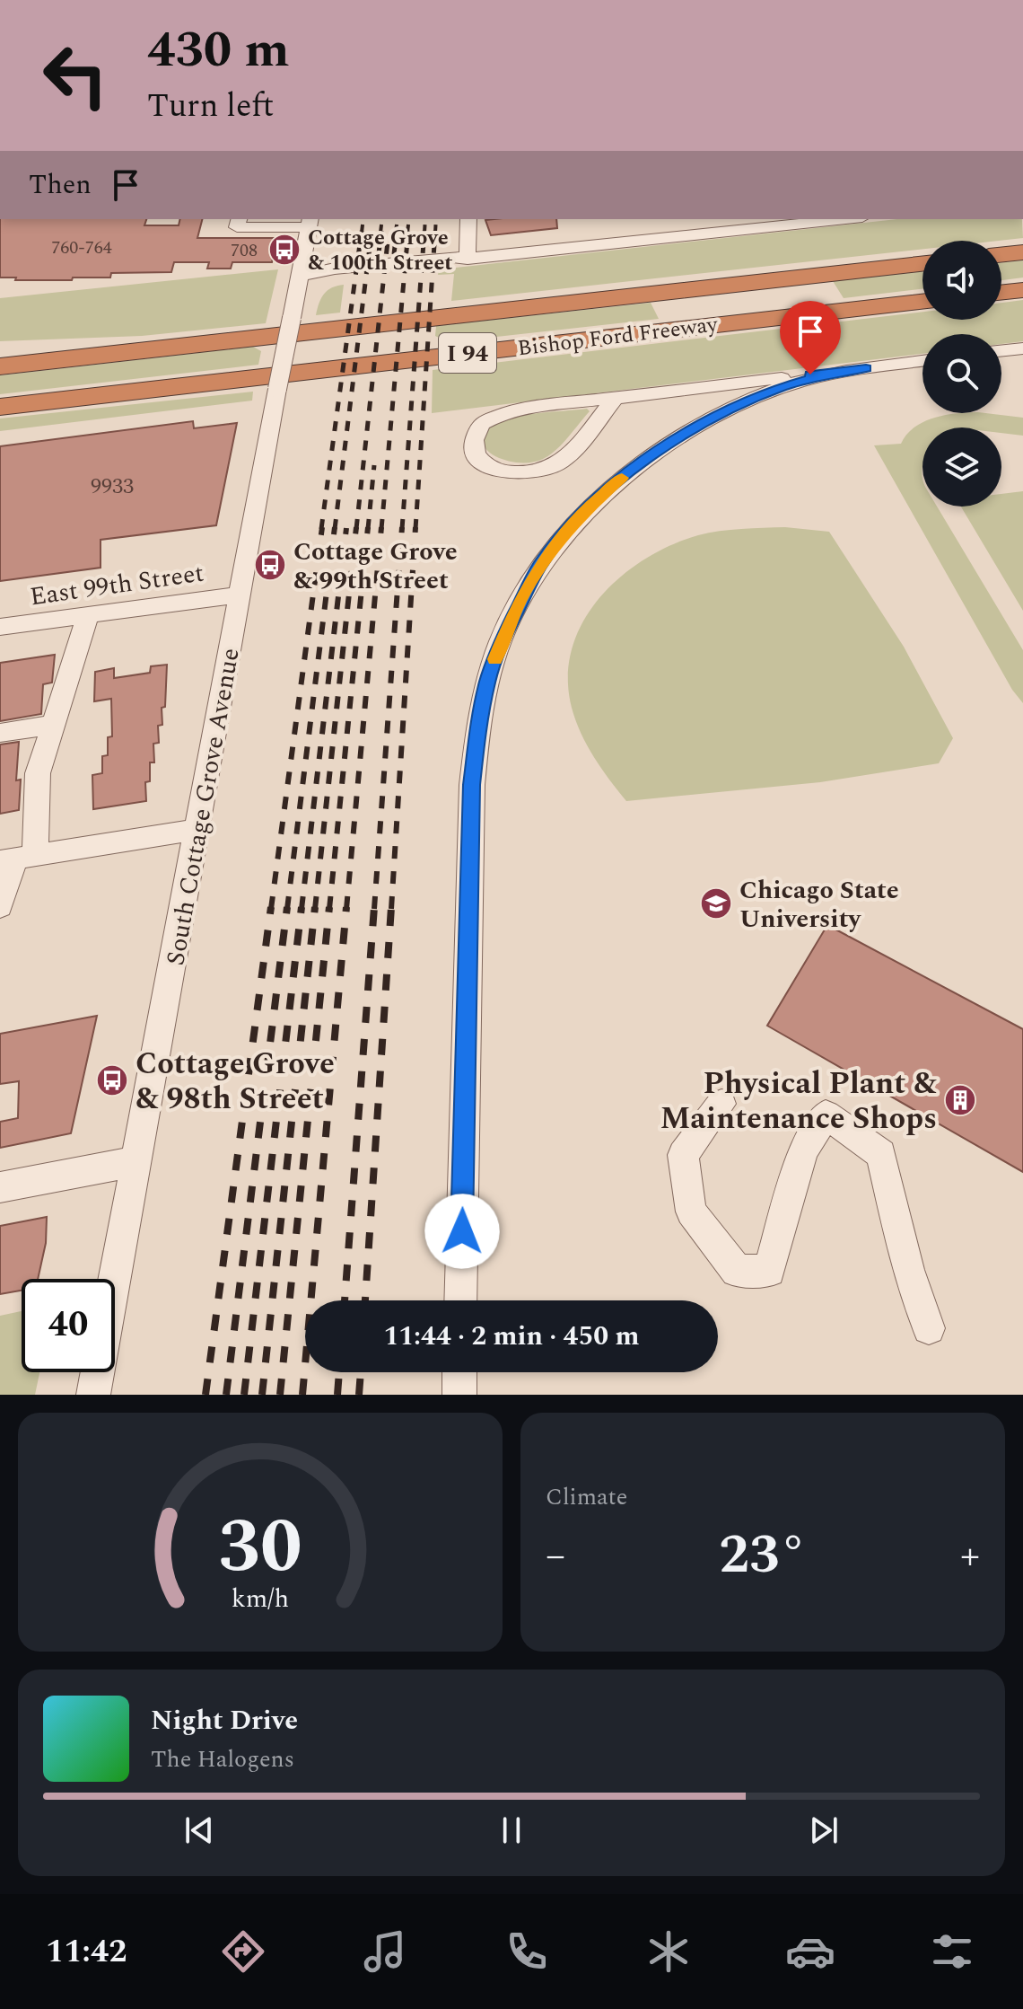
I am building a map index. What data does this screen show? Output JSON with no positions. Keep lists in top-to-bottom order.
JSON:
{
  "streets": {
    "highway": ["Bishop Ford Freeway", "I 94"],
    "street": ["East 99th Street", "South Cottage Grove Avenue"]
  },
  "crossings": [
    ["East 99th Street", "South Cottage Grove Avenue"]
  ],
  "places": {
    "bus stop": ["Cottage Grove & 100th Street", "Cottage Grove & 99th Street", "Cottage Grove & 98th Street"],
    "school or university": ["Chicago State University"],
    "building": ["Physical Plant & Maintenance Shops"]
  },
  "house_numbers": ["760-764", "708", "9933"],
  "page": {
    "turn": ["430 m", "Turn left"],
    "then": "Then",
    "limit": "40",
    "trip": "11:44 · 2 min · 450 m",
    "tile": "Climate",
    "heat": ["−", "23°", "+"],
    "song": ["Night Drive", "The Halogens"],
    "tabs": "11:42",
    "gauge": ["30", "km/h"]
  }
}
